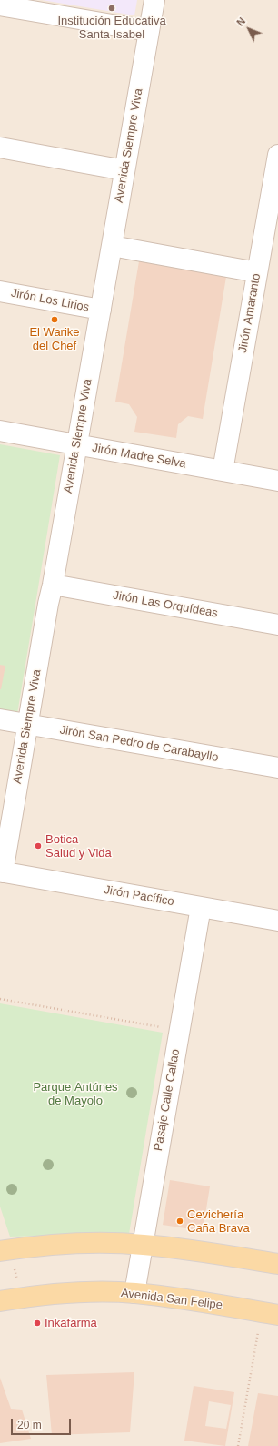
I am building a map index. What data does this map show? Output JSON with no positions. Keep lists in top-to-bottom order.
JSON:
{
  "streets": {
    "main road": ["Avenida San Felipe"],
    "street": [
      "Avenida Siempre Viva",
      "Jirón Los Lirios",
      "Jirón Amaranto",
      "Jirón Madre Selva",
      "Jirón Las Orquídeas",
      "Jirón San Pedro de Carabayllo",
      "Jirón Pacífico",
      "Pasaje Calle Callao"
    ]
  },
  "crossings": [
    ["Avenida Siempre Viva", "Jirón Los Lirios"],
    ["Avenida Siempre Viva", "Jirón Madre Selva"],
    ["Avenida Siempre Viva", "Jirón Las Orquídeas"],
    ["Avenida Siempre Viva", "Jirón San Pedro de Carabayllo"],
    ["Avenida Siempre Viva", "Jirón Pacífico"],
    ["Jirón Amaranto", "Jirón Madre Selva"],
    ["Jirón Pacífico", "Pasaje Calle Callao"],
    ["Pasaje Calle Callao", "Avenida San Felipe"]
  ],
  "parks": ["Parque Antúnes de Mayolo"],
  "places": [
    "Institución Educativa Santa Isabel",
    "El Warike del Chef",
    "Botica Salud y Vida",
    "Cevichería Caña Brava",
    "Inkafarma"
  ],
  "scale_bar": "20 m",
  "north": "top left"
}
